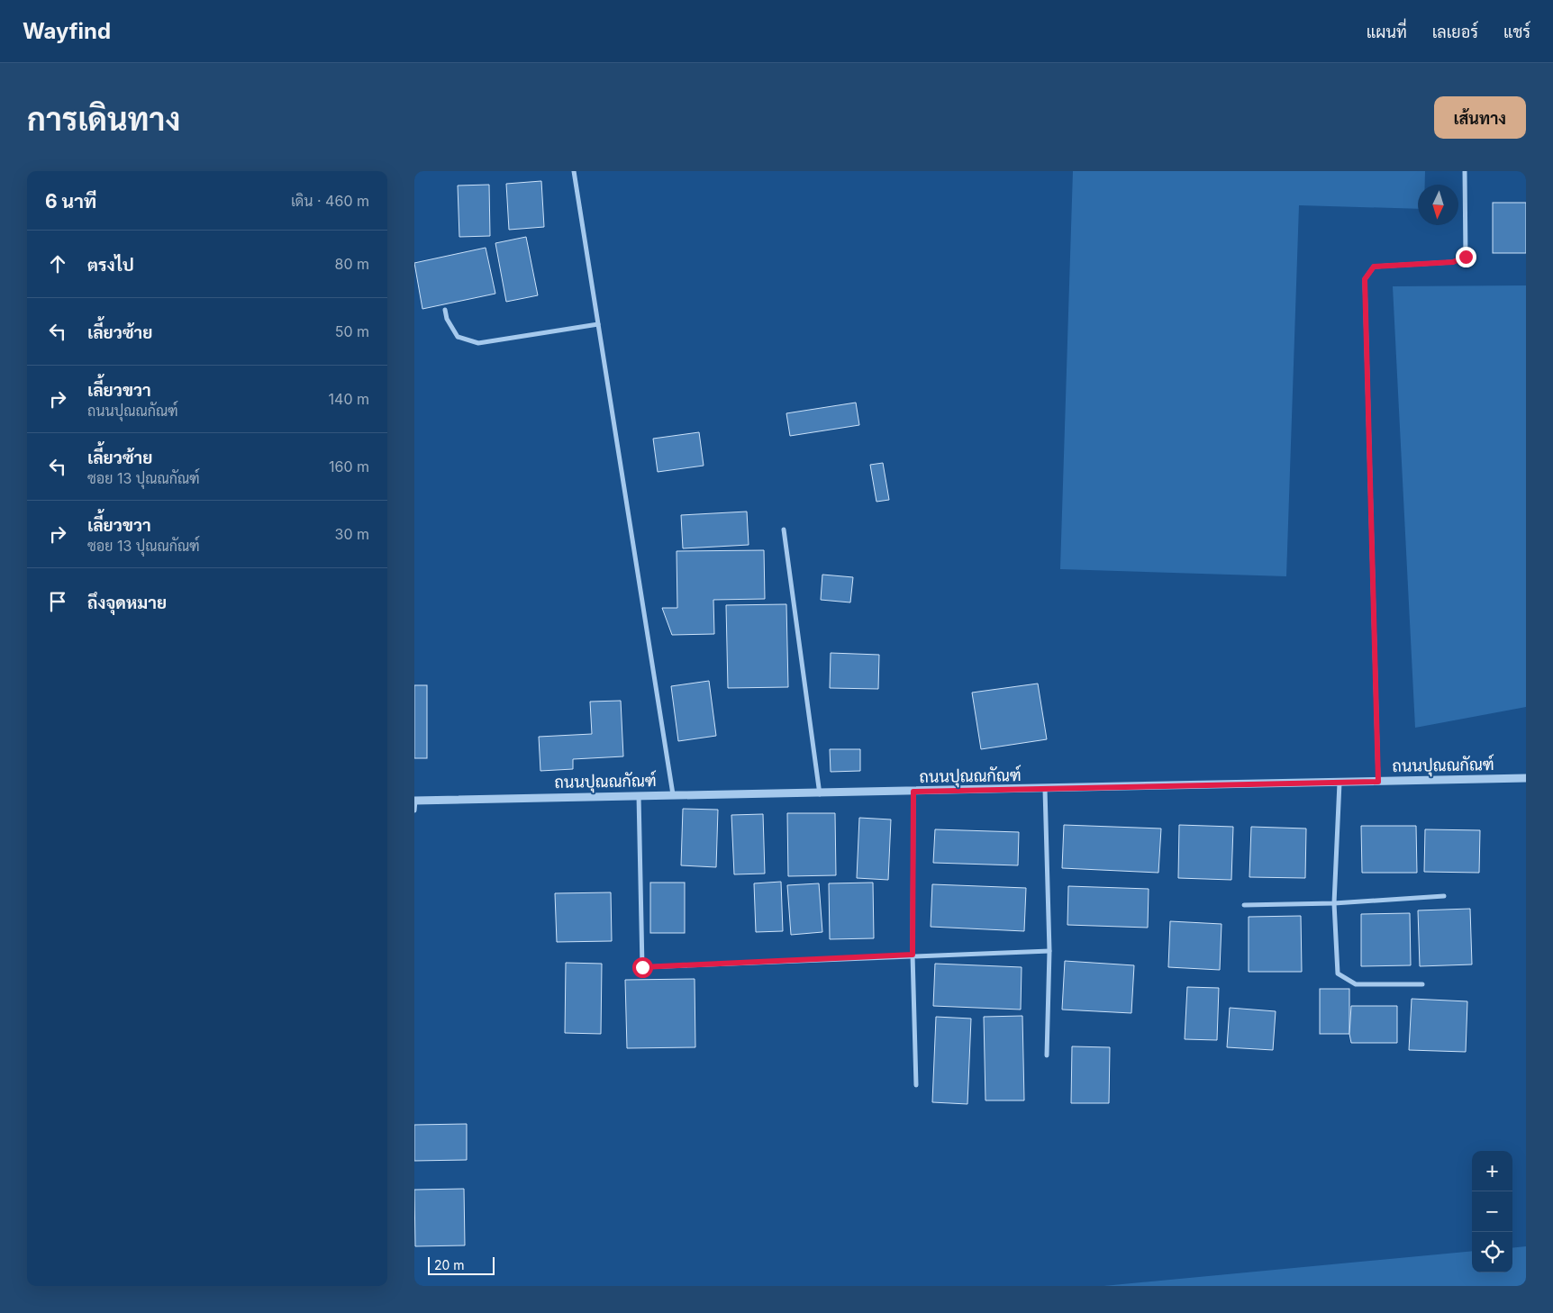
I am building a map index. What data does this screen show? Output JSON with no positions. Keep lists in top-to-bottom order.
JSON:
{
  "streets": {
    "street": ["ถนนปุณณกัณฑ์"]
  },
  "scale_bar": "20 m",
  "north": "bottom",
  "page": {
    "header": "Wayfind",
    "nav": ["แผนที่", "เลเยอร์", "แชร์"],
    "buttons": "เส้นทาง",
    "title": "การเดินทาง",
    "heading": ["6 นาที", "เดิน · 460 m"],
    "list": [
      ["ตรงไป", "80 m"],
      ["เลี้ยวซ้าย", "50 m"],
      ["เลี้ยวขวา", "ถนนปุณณกัณฑ์", "140 m"],
      ["เลี้ยวซ้าย", "ซอย 13 ปุณณกัณฑ์", "160 m"],
      ["เลี้ยวขวา", "ซอย 13 ปุณณกัณฑ์", "30 m"],
      "ถึงจุดหมาย"
    ],
    "map_buttons": ["+", "−"],
    "scale": "20 m"
  }
}
